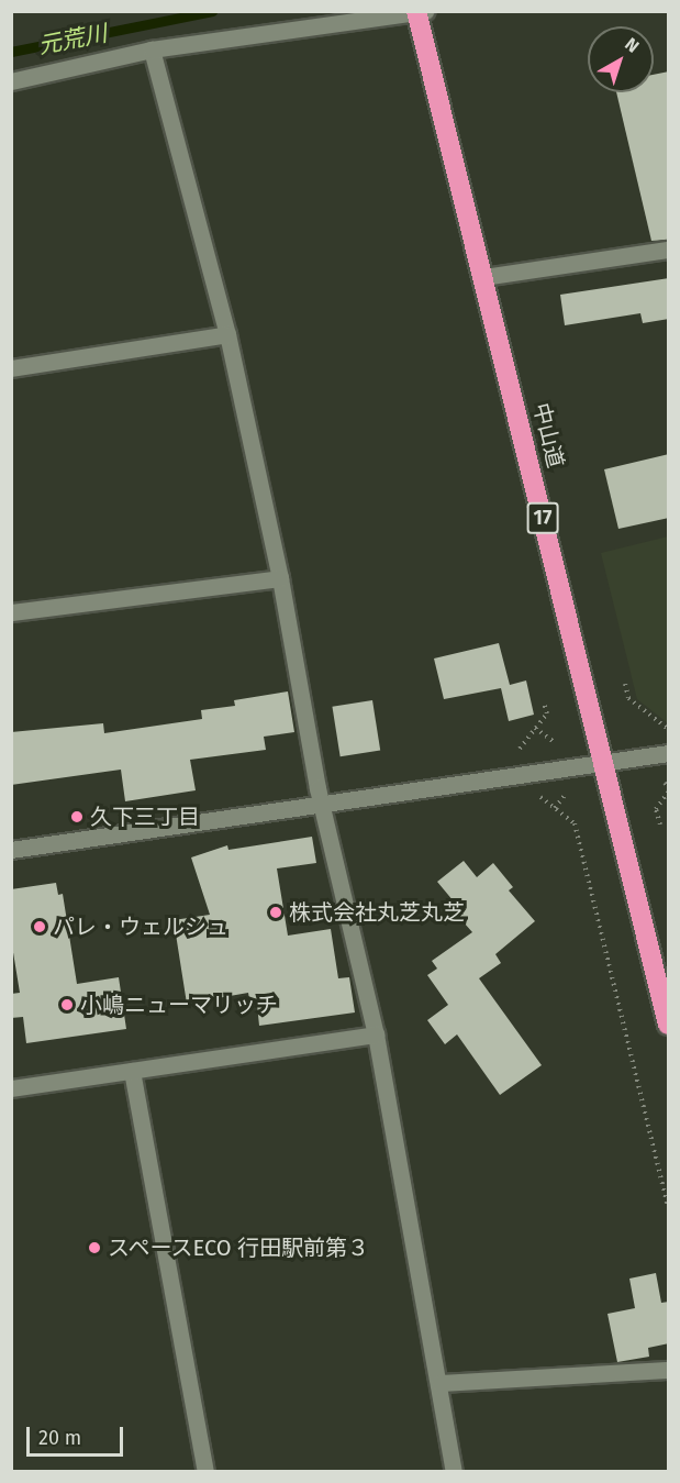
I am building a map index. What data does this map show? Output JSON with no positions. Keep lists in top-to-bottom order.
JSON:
{
  "streets": {
    "highway": ["中山道", "17"]
  },
  "water": ["元荒川"],
  "places": [
    "久下三丁目",
    "株式会社丸芝丸芝",
    "パレ・ウェルシュ",
    "小嶋ニューマリッチ",
    "スペースECO 行田駅前第３"
  ],
  "scale_bar": "20 m",
  "north": "top right"
}
